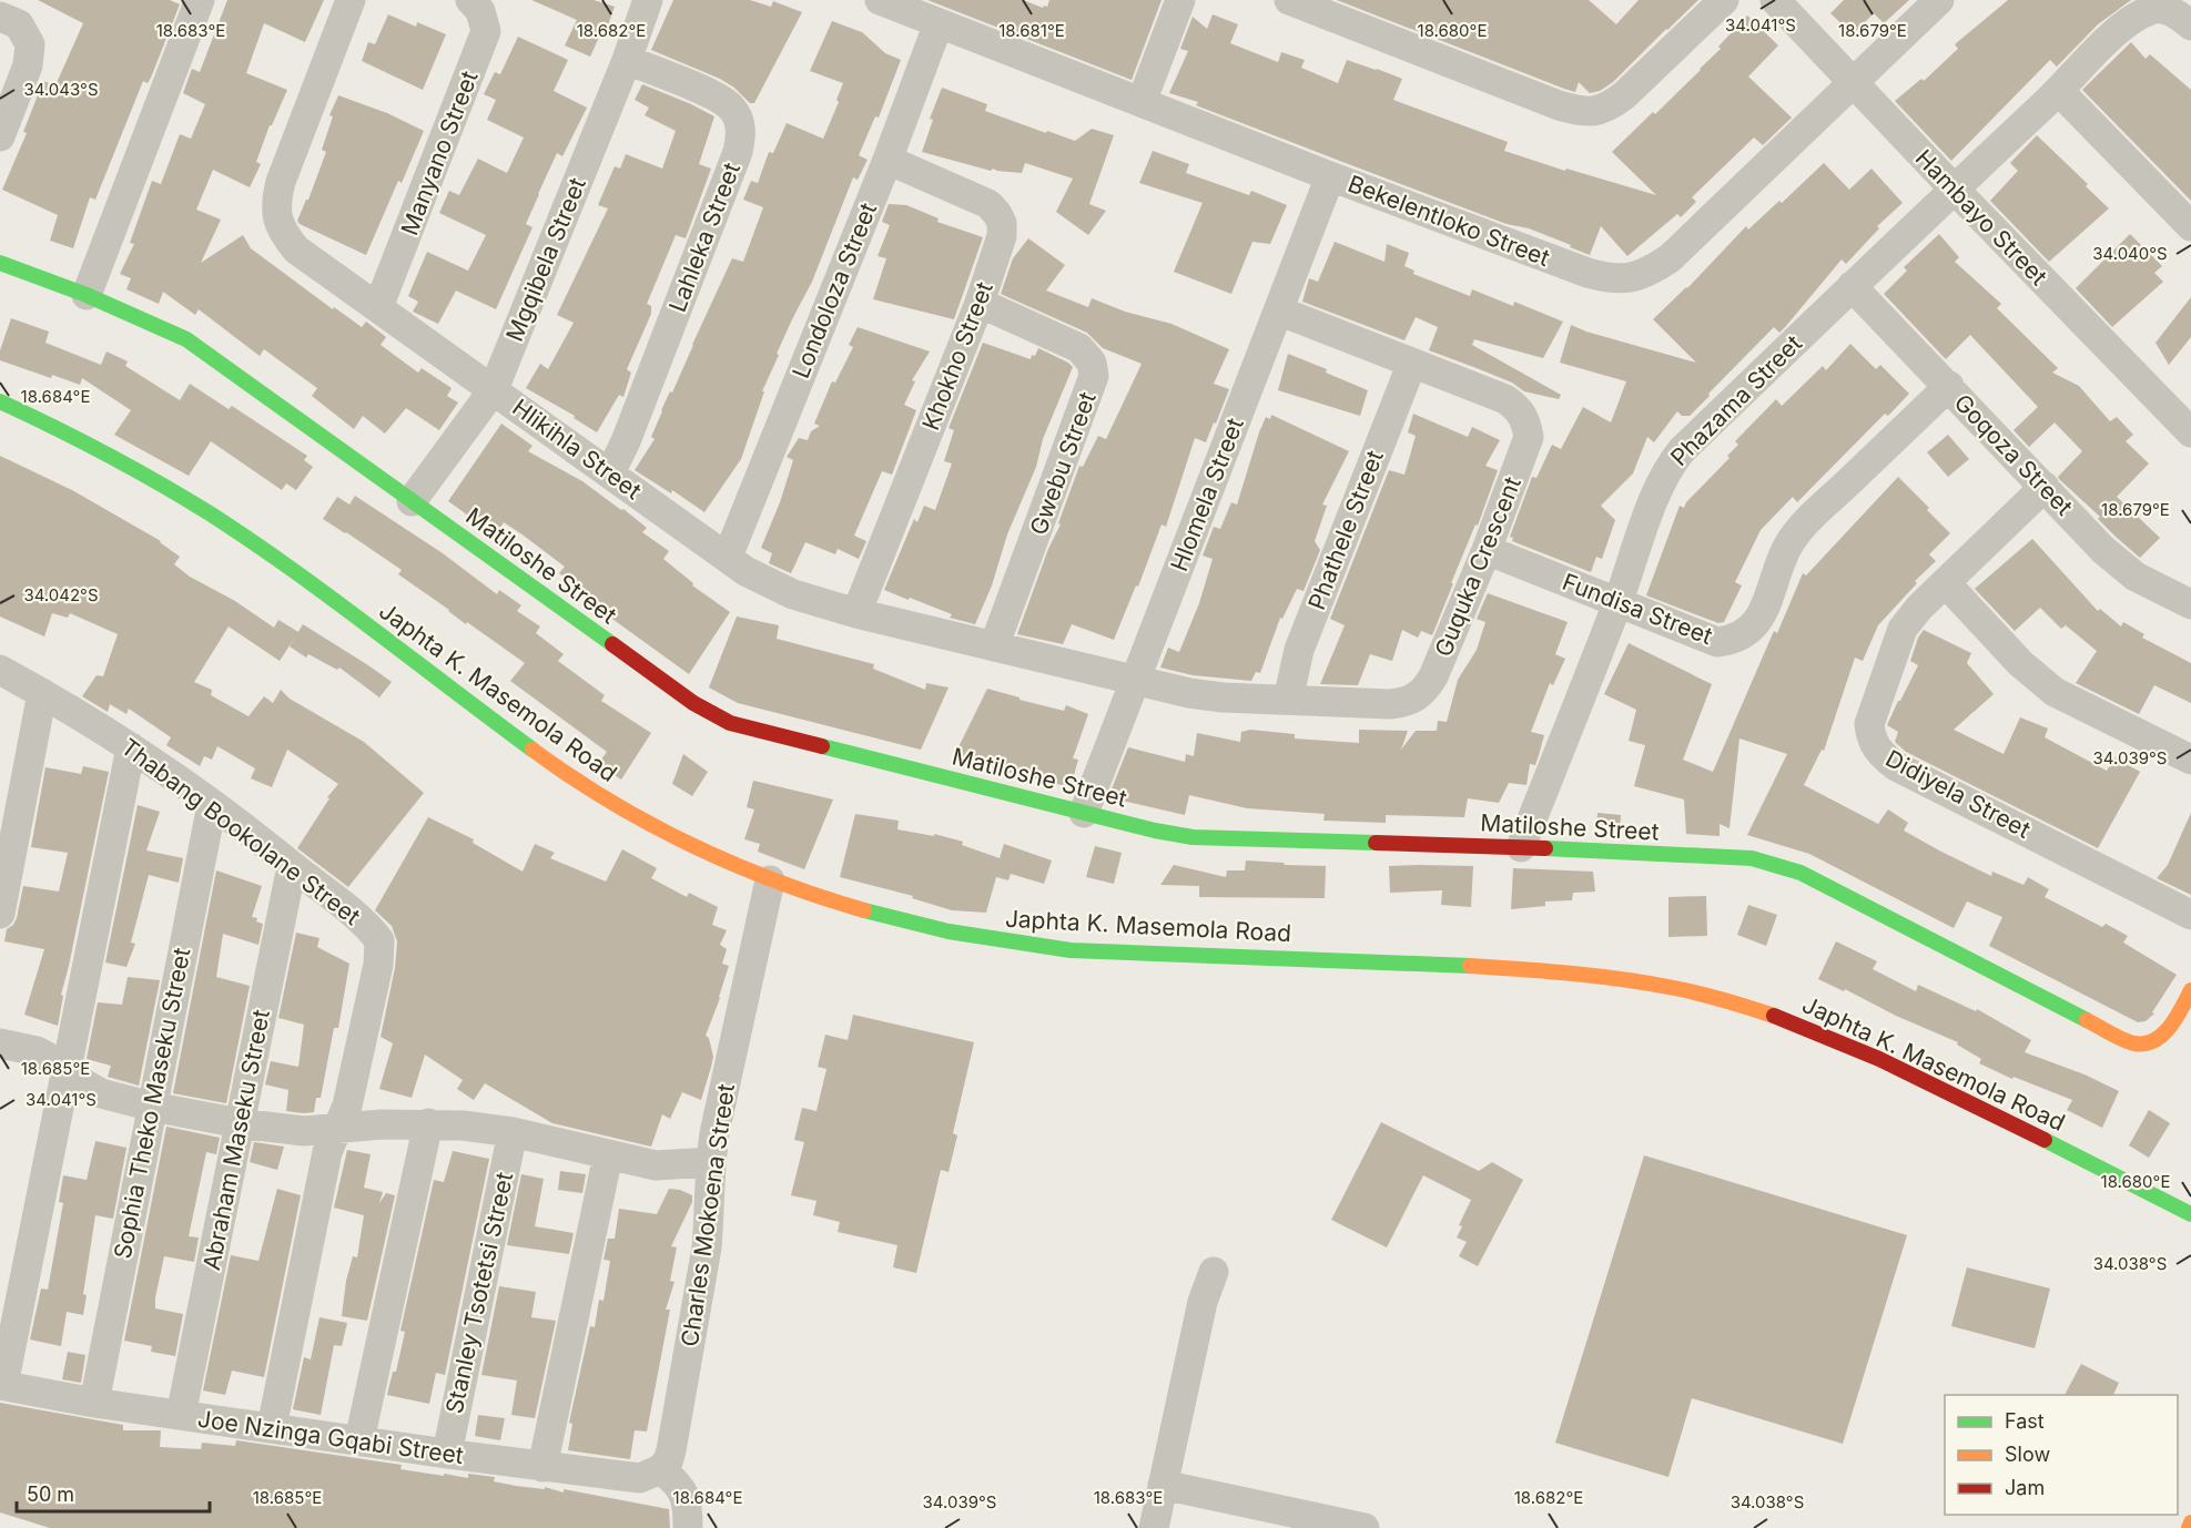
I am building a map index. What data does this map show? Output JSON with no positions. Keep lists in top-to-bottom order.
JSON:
{
  "streets": {
    "street": [
      "Manyano Street",
      "Hambayo Street",
      "Bekelentloko Street",
      "Lahleka Street",
      "Mgqibela Street",
      "Londoloza Street",
      "Khokho Street",
      "Phazama Street",
      "Hlikihla Street",
      "Goqoza Street",
      "Gwebu Street",
      "Hlomela Street",
      "Phathele Street",
      "Matiloshe Street",
      "Guquka Crescent",
      "Fundisa Street",
      "Japhta K. Masemola Road",
      "Didiyela Street",
      "Thabang Bookolane Street",
      "Sophia Theko Maseku Street",
      "Abraham Maseku Street",
      "Charles Mokoena Street",
      "Stanley Tsotetsi Street",
      "Joe Nzinga Gqabi Street"
    ]
  },
  "crossings": [
    ["Manyano Street", "Hlikihla Street"],
    ["Hambayo Street", "Bekelentloko Street"],
    ["Hambayo Street", "Phazama Street"],
    ["Bekelentloko Street", "Londoloza Street"],
    ["Bekelentloko Street", "Hlomela Street"],
    ["Lahleka Street", "Mgqibela Street"],
    ["Lahleka Street", "Hlikihla Street"],
    ["Mgqibela Street", "Hlikihla Street"],
    ["Mgqibela Street", "Matiloshe Street"],
    ["Londoloza Street", "Khokho Street"],
    ["Londoloza Street", "Hlikihla Street"],
    ["Khokho Street", "Hlikihla Street"],
    ["Khokho Street", "Gwebu Street"],
    ["Phazama Street", "Goqoza Street"],
    ["Phazama Street", "Matiloshe Street"],
    ["Phazama Street", "Fundisa Street"],
    ["Hlikihla Street", "Gwebu Street"],
    ["Hlikihla Street", "Hlomela Street"],
    ["Hlikihla Street", "Guquka Crescent"],
    ["Goqoza Street", "Fundisa Street"],
    ["Goqoza Street", "Didiyela Street"],
    ["Hlomela Street", "Matiloshe Street"],
    ["Hlomela Street", "Guquka Crescent"],
    ["Phathele Street", "Guquka Crescent"],
    ["Guquka Crescent", "Fundisa Street"],
    ["Japhta K. Masemola Road", "Charles Mokoena Street"],
    ["Thabang Bookolane Street", "Sophia Theko Maseku Street"],
    ["Thabang Bookolane Street", "Abraham Maseku Street"],
    ["Sophia Theko Maseku Street", "Joe Nzinga Gqabi Street"],
    ["Abraham Maseku Street", "Joe Nzinga Gqabi Street"],
    ["Charles Mokoena Street", "Joe Nzinga Gqabi Street"],
    ["Stanley Tsotetsi Street", "Joe Nzinga Gqabi Street"]
  ],
  "legend": ["Fast", "Slow", "Jam"],
  "scale_bar": "50 m",
  "coordinates": [
    "34.041°S",
    "18.683°E",
    "18.682°E",
    "18.681°E",
    "18.680°E",
    "18.679°E",
    "34.043°S",
    "34.040°S",
    "18.684°E",
    "34.042°S",
    "34.039°S",
    "18.685°E",
    "34.038°S"
  ]
}
